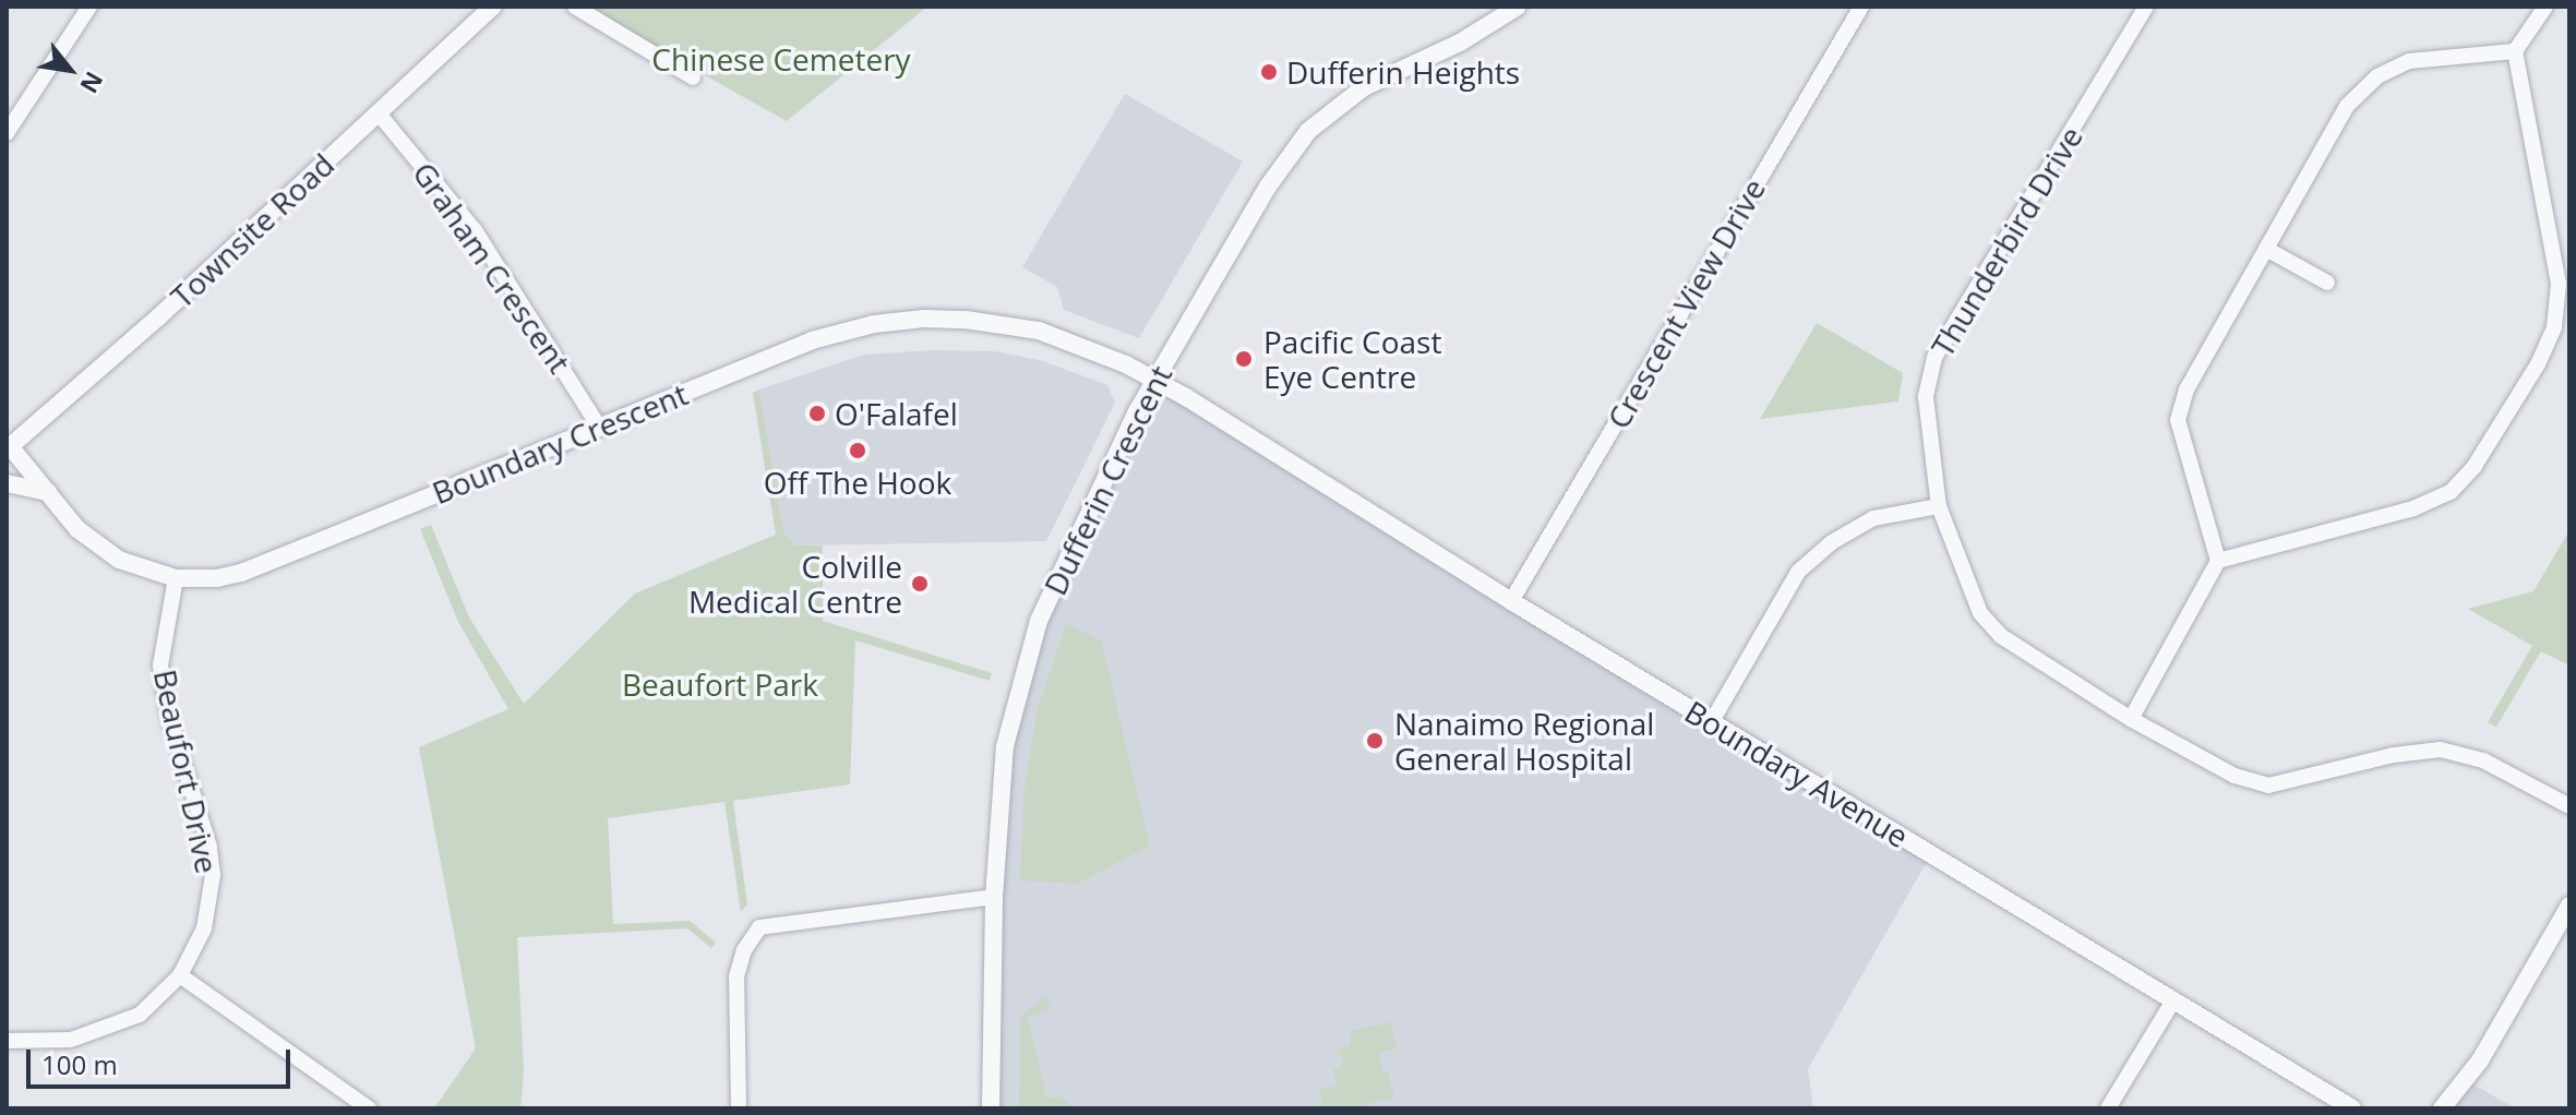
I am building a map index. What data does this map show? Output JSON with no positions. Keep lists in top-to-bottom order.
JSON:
{
  "streets": {
    "street": [
      "Townsite Road",
      "Thunderbird Drive",
      "Graham Crescent",
      "Crescent View Drive",
      "Boundary Crescent",
      "Dufferin Crescent",
      "Beaufort Drive",
      "Boundary Avenue"
    ]
  },
  "crossings": [
    ["Townsite Road", "Graham Crescent"],
    ["Townsite Road", "Boundary Crescent"],
    ["Graham Crescent", "Boundary Crescent"],
    ["Crescent View Drive", "Boundary Avenue"],
    ["Boundary Crescent", "Dufferin Crescent"],
    ["Boundary Crescent", "Beaufort Drive"],
    ["Boundary Crescent", "Boundary Avenue"],
    ["Dufferin Crescent", "Boundary Avenue"]
  ],
  "parks": ["Chinese Cemetery", "Beaufort Park"],
  "places": [
    "Dufferin Heights",
    "Pacific Coast Eye Centre",
    "O'Falafel",
    "Off The Hook",
    "Colville Medical Centre",
    "Nanaimo Regional General Hospital"
  ],
  "scale_bar": "100 m",
  "north": "bottom right"
}
